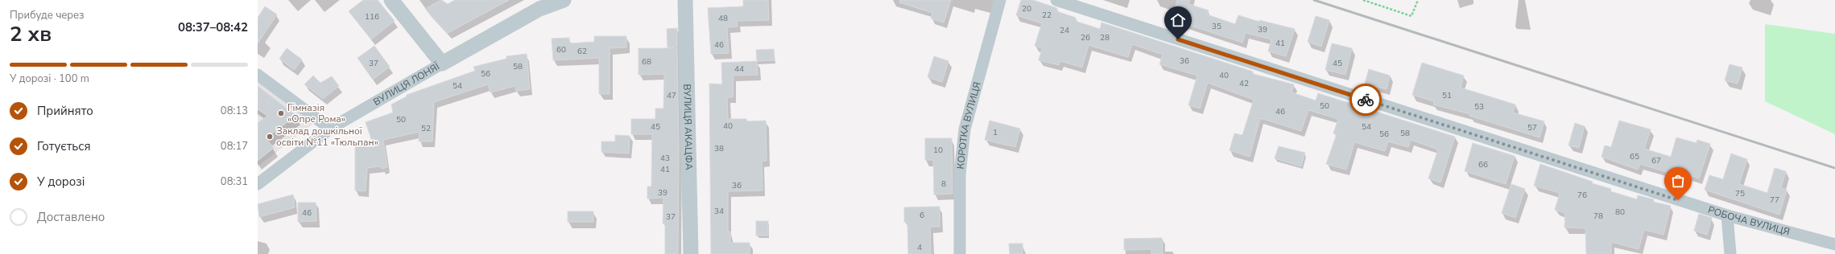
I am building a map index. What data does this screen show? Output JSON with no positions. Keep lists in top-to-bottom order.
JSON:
{
  "streets": {
    "street": [
      "ВУЛИЦЯ ЛОНЯЇ",
      "КОРОТКА ВУЛИЦЯ",
      "ВУЛИЦЯ АКАЦФА",
      "РОБОЧА ВУЛИЦЯ"
    ]
  },
  "places": ["Гімназія «Опре Рома»", "Заклад дошкільної освіти №11 «Тюльпан»"],
  "house_numbers": [
    "20",
    "22",
    "116",
    "48",
    "35",
    "39",
    "24",
    "26",
    "28",
    "41",
    "46",
    "60",
    "62",
    "36",
    "68",
    "37",
    "45",
    "58",
    "44",
    "56",
    "40",
    "42",
    "54",
    "47",
    "51",
    "50",
    "53",
    "46",
    "50",
    "40",
    "45",
    "54",
    "57",
    "52",
    "1",
    "58",
    "56",
    "38",
    "10",
    "65",
    "43",
    "67",
    "66",
    "41",
    "8",
    "36",
    "39",
    "75",
    "76",
    "77",
    "34",
    "80",
    "46",
    "6",
    "78",
    "37",
    "4"
  ],
  "page": {
    "heading": ["2 хв", "Прибуде через", "08:37–08:42"],
    "bar": "У дорозі · 100 m",
    "list": [
      ["Прийнято", "08:13"],
      ["Готується", "08:17"],
      ["У дорозі", "08:31"],
      "Доставлено"
    ]
  }
}
